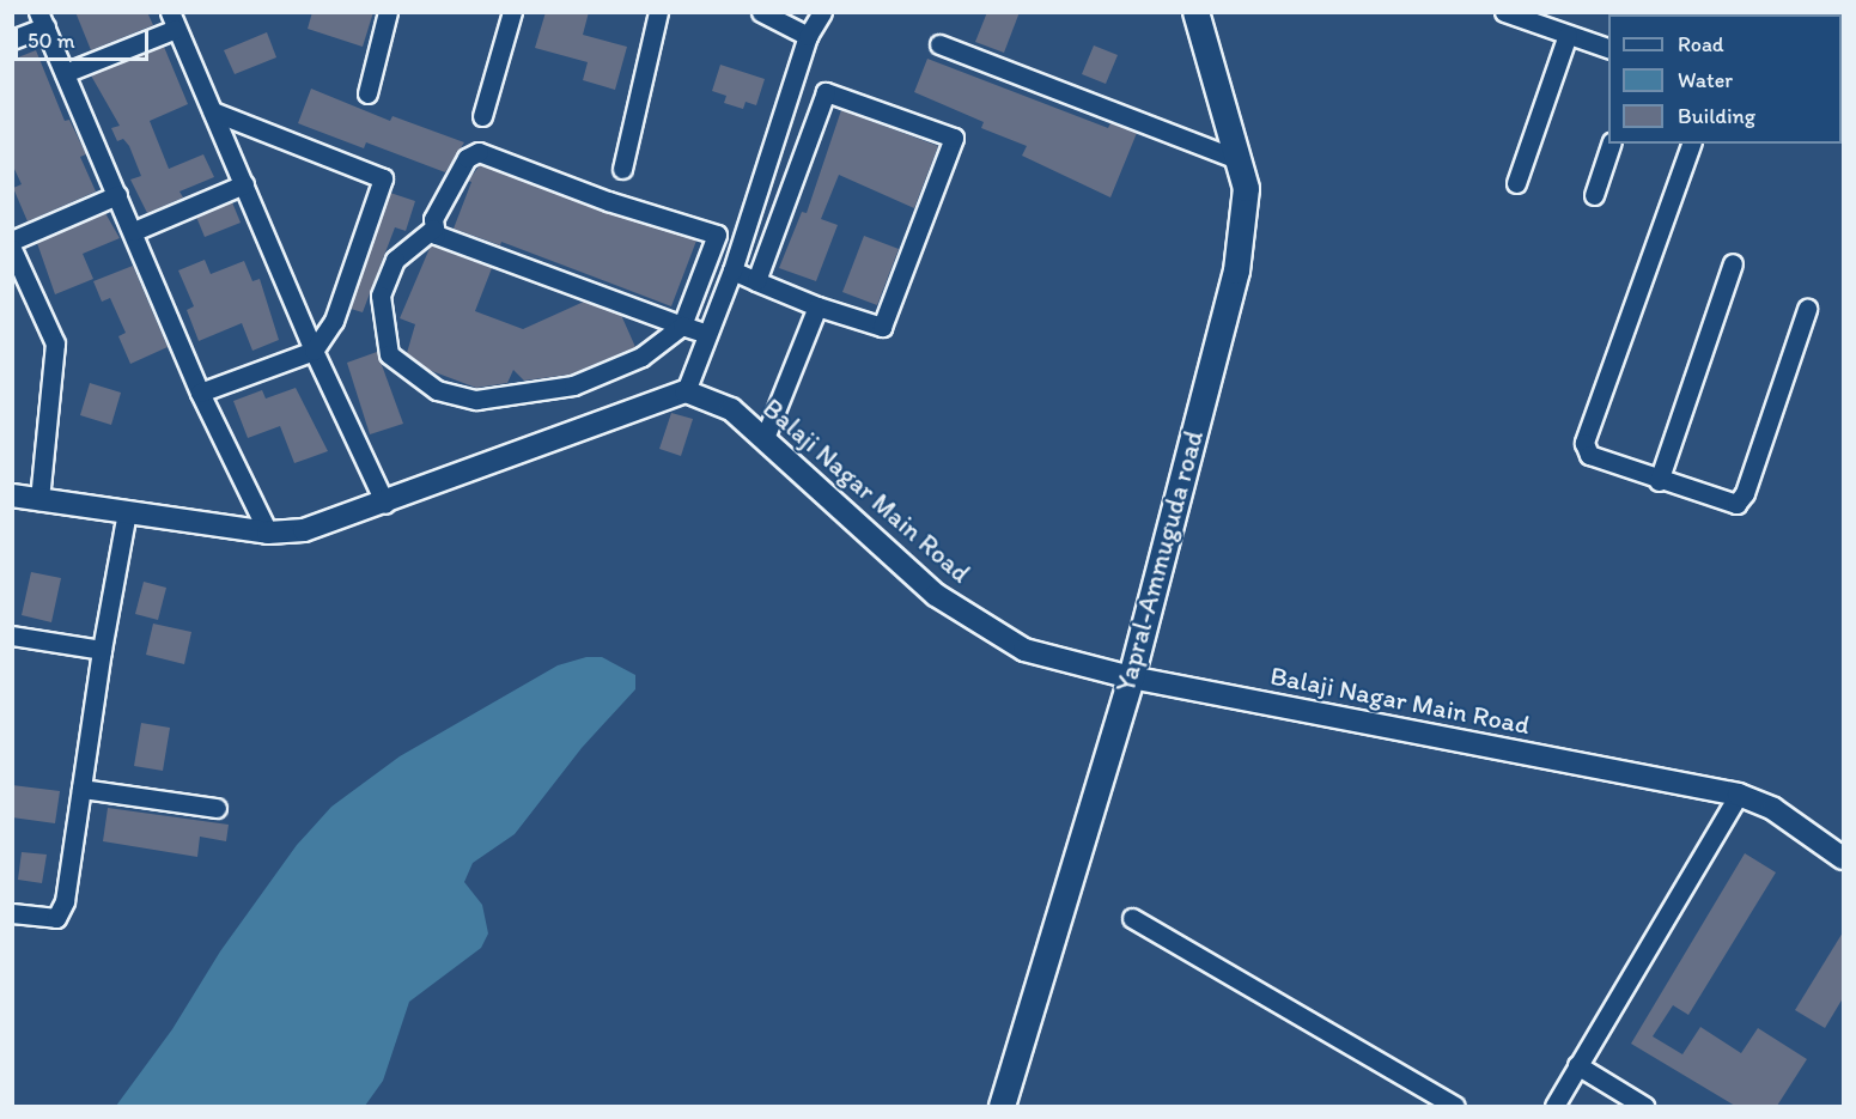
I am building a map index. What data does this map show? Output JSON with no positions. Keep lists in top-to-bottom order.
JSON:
{
  "streets": {
    "main road": ["Yapral-Ammuguda road"],
    "street": ["Balaji Nagar Main Road"]
  },
  "crossings": [
    ["Balaji Nagar Main Road", "Yapral-Ammuguda road"]
  ],
  "legend": ["Road", "Water", "Building"],
  "scale_bar": "50 m"
}
